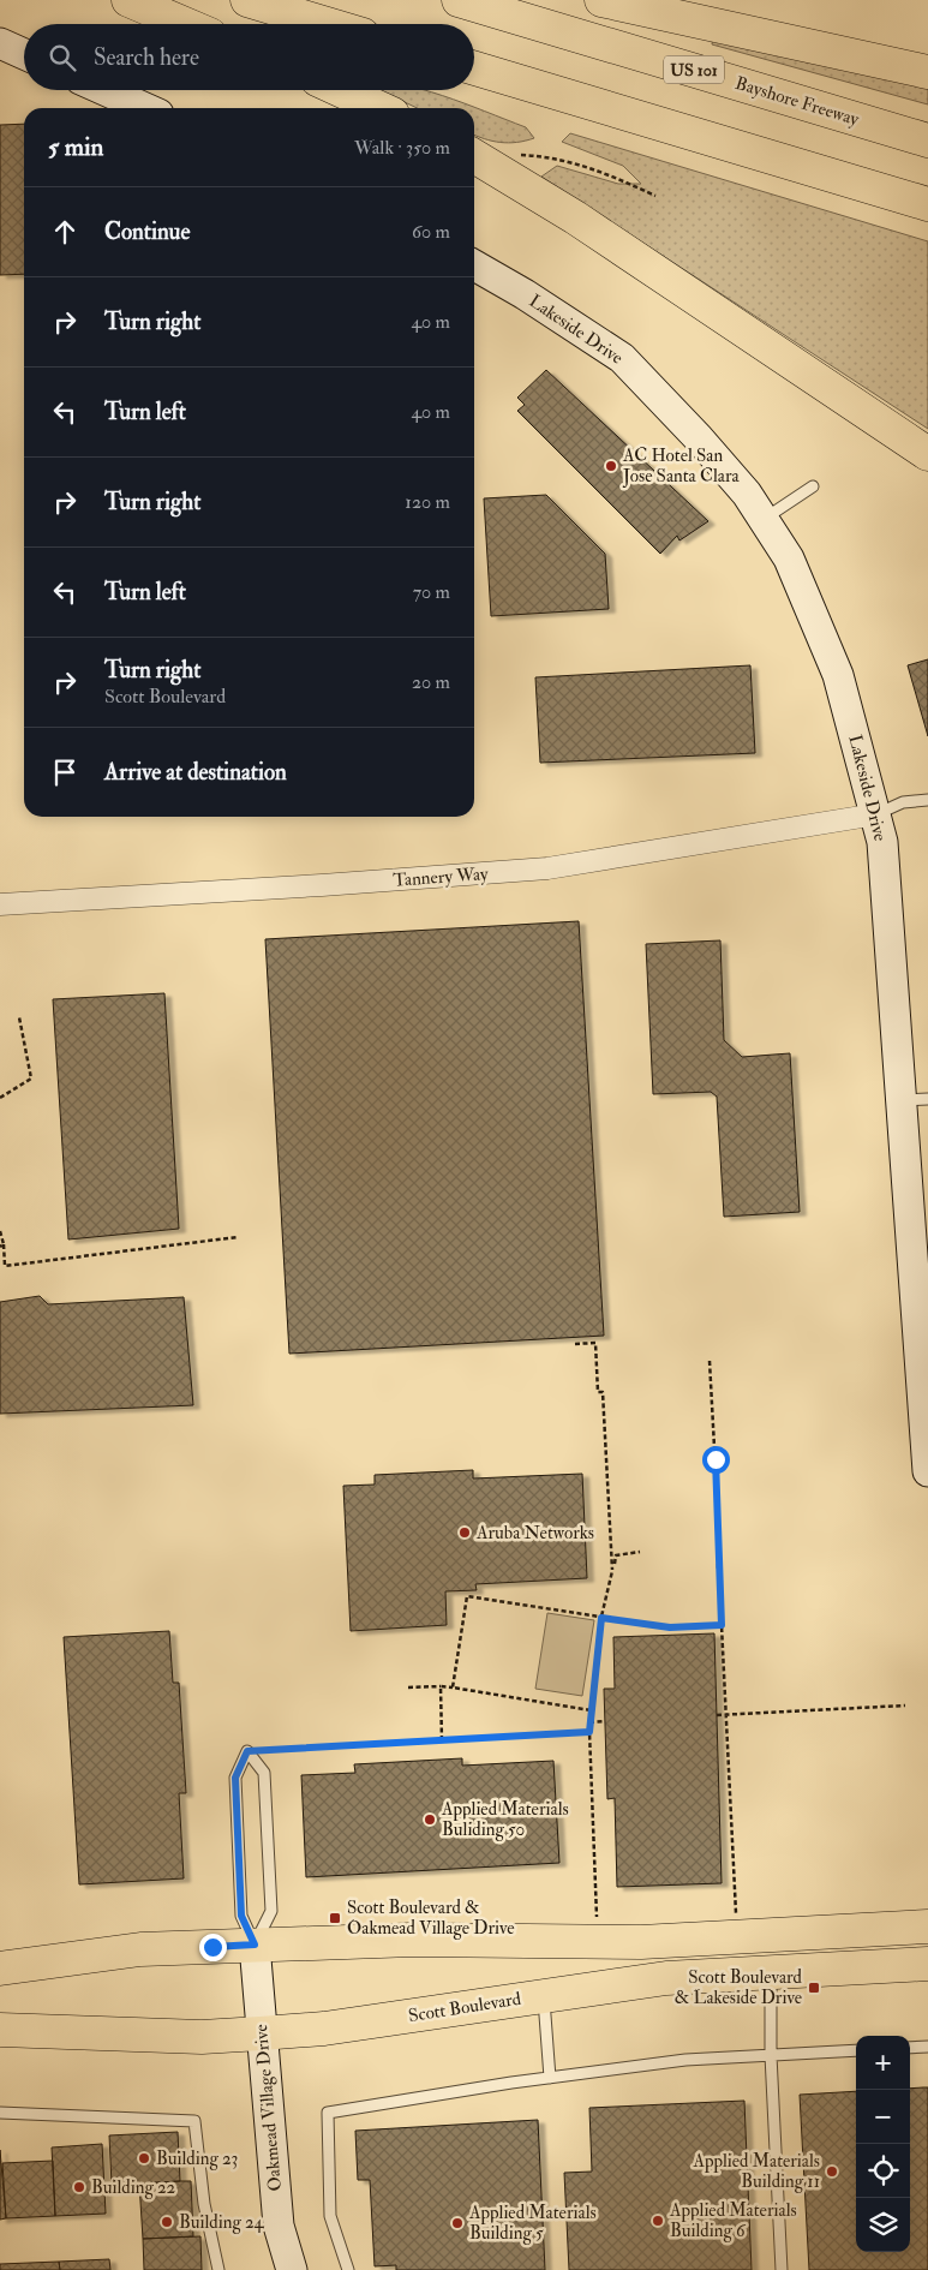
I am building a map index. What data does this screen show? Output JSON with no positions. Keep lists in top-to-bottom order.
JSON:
{
  "streets": {
    "main road": ["US 101", "Bayshore Freeway", "Scott Boulevard"],
    "street": ["Lakeside Drive", "Tannery Way", "Oakmead Village Drive"]
  },
  "crossings": [
    ["Lakeside Drive", "Tannery Way"],
    ["Scott Boulevard", "Oakmead Village Drive"]
  ],
  "places": {
    "other": [
      "AC Hotel San Jose Santa Clara",
      "Aruba Networks",
      "Applied Materials Buliding 50",
      "Building 23",
      "Applied Materials Building 11",
      "Building 22",
      "Applied Materials Building 6",
      "Building 24",
      "Applied Materials Building 5"
    ],
    "transit": ["Scott Boulevard & Oakmead Village Drive", "Scott Boulevard & Lakeside Drive"]
  },
  "page": {
    "search": "Search here",
    "heading": ["5 min", "Walk · 350 m"],
    "list": [
      ["Continue", "60 m"],
      ["Turn right", "40 m"],
      ["Turn left", "40 m"],
      ["Turn right", "120 m"],
      ["Turn left", "70 m"],
      ["Turn right", "Scott Boulevard", "20 m"],
      "Arrive at destination"
    ],
    "map_buttons": ["+", "−"]
  }
}
